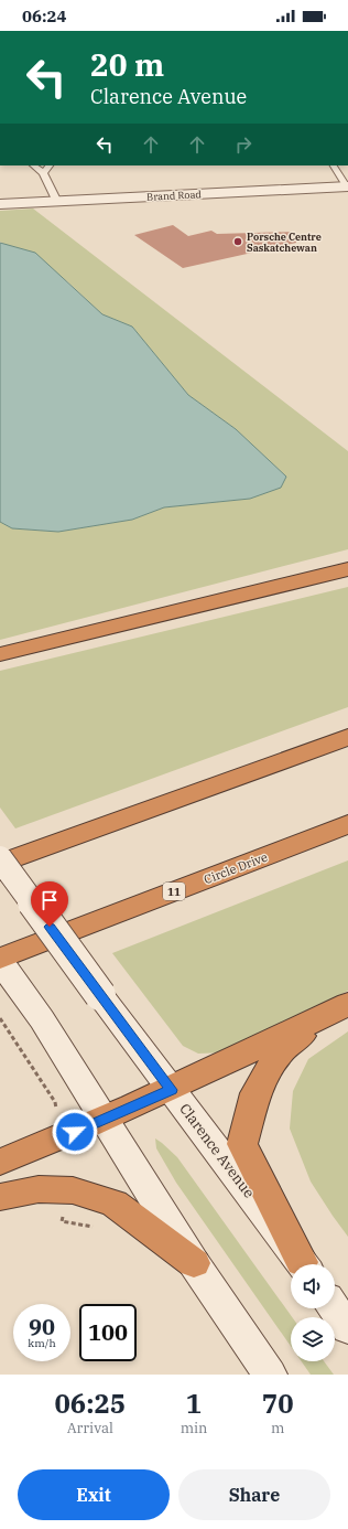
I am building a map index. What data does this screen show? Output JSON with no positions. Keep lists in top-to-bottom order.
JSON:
{
  "streets": {
    "highway": ["Circle Drive", "11"],
    "main road": ["Brand Road", "Clarence Avenue"]
  },
  "places": ["Porsche Centre Saskatchewan"],
  "page": {
    "status": "06:24",
    "turn": ["20 m", "Clarence Avenue"],
    "speed": "90 km/h",
    "limit": "100",
    "eta": [
      "06:25",
      "Arrival",
      "1",
      "min",
      "70",
      "m"
    ],
    "buttons": ["Exit", "Share"]
  }
}
